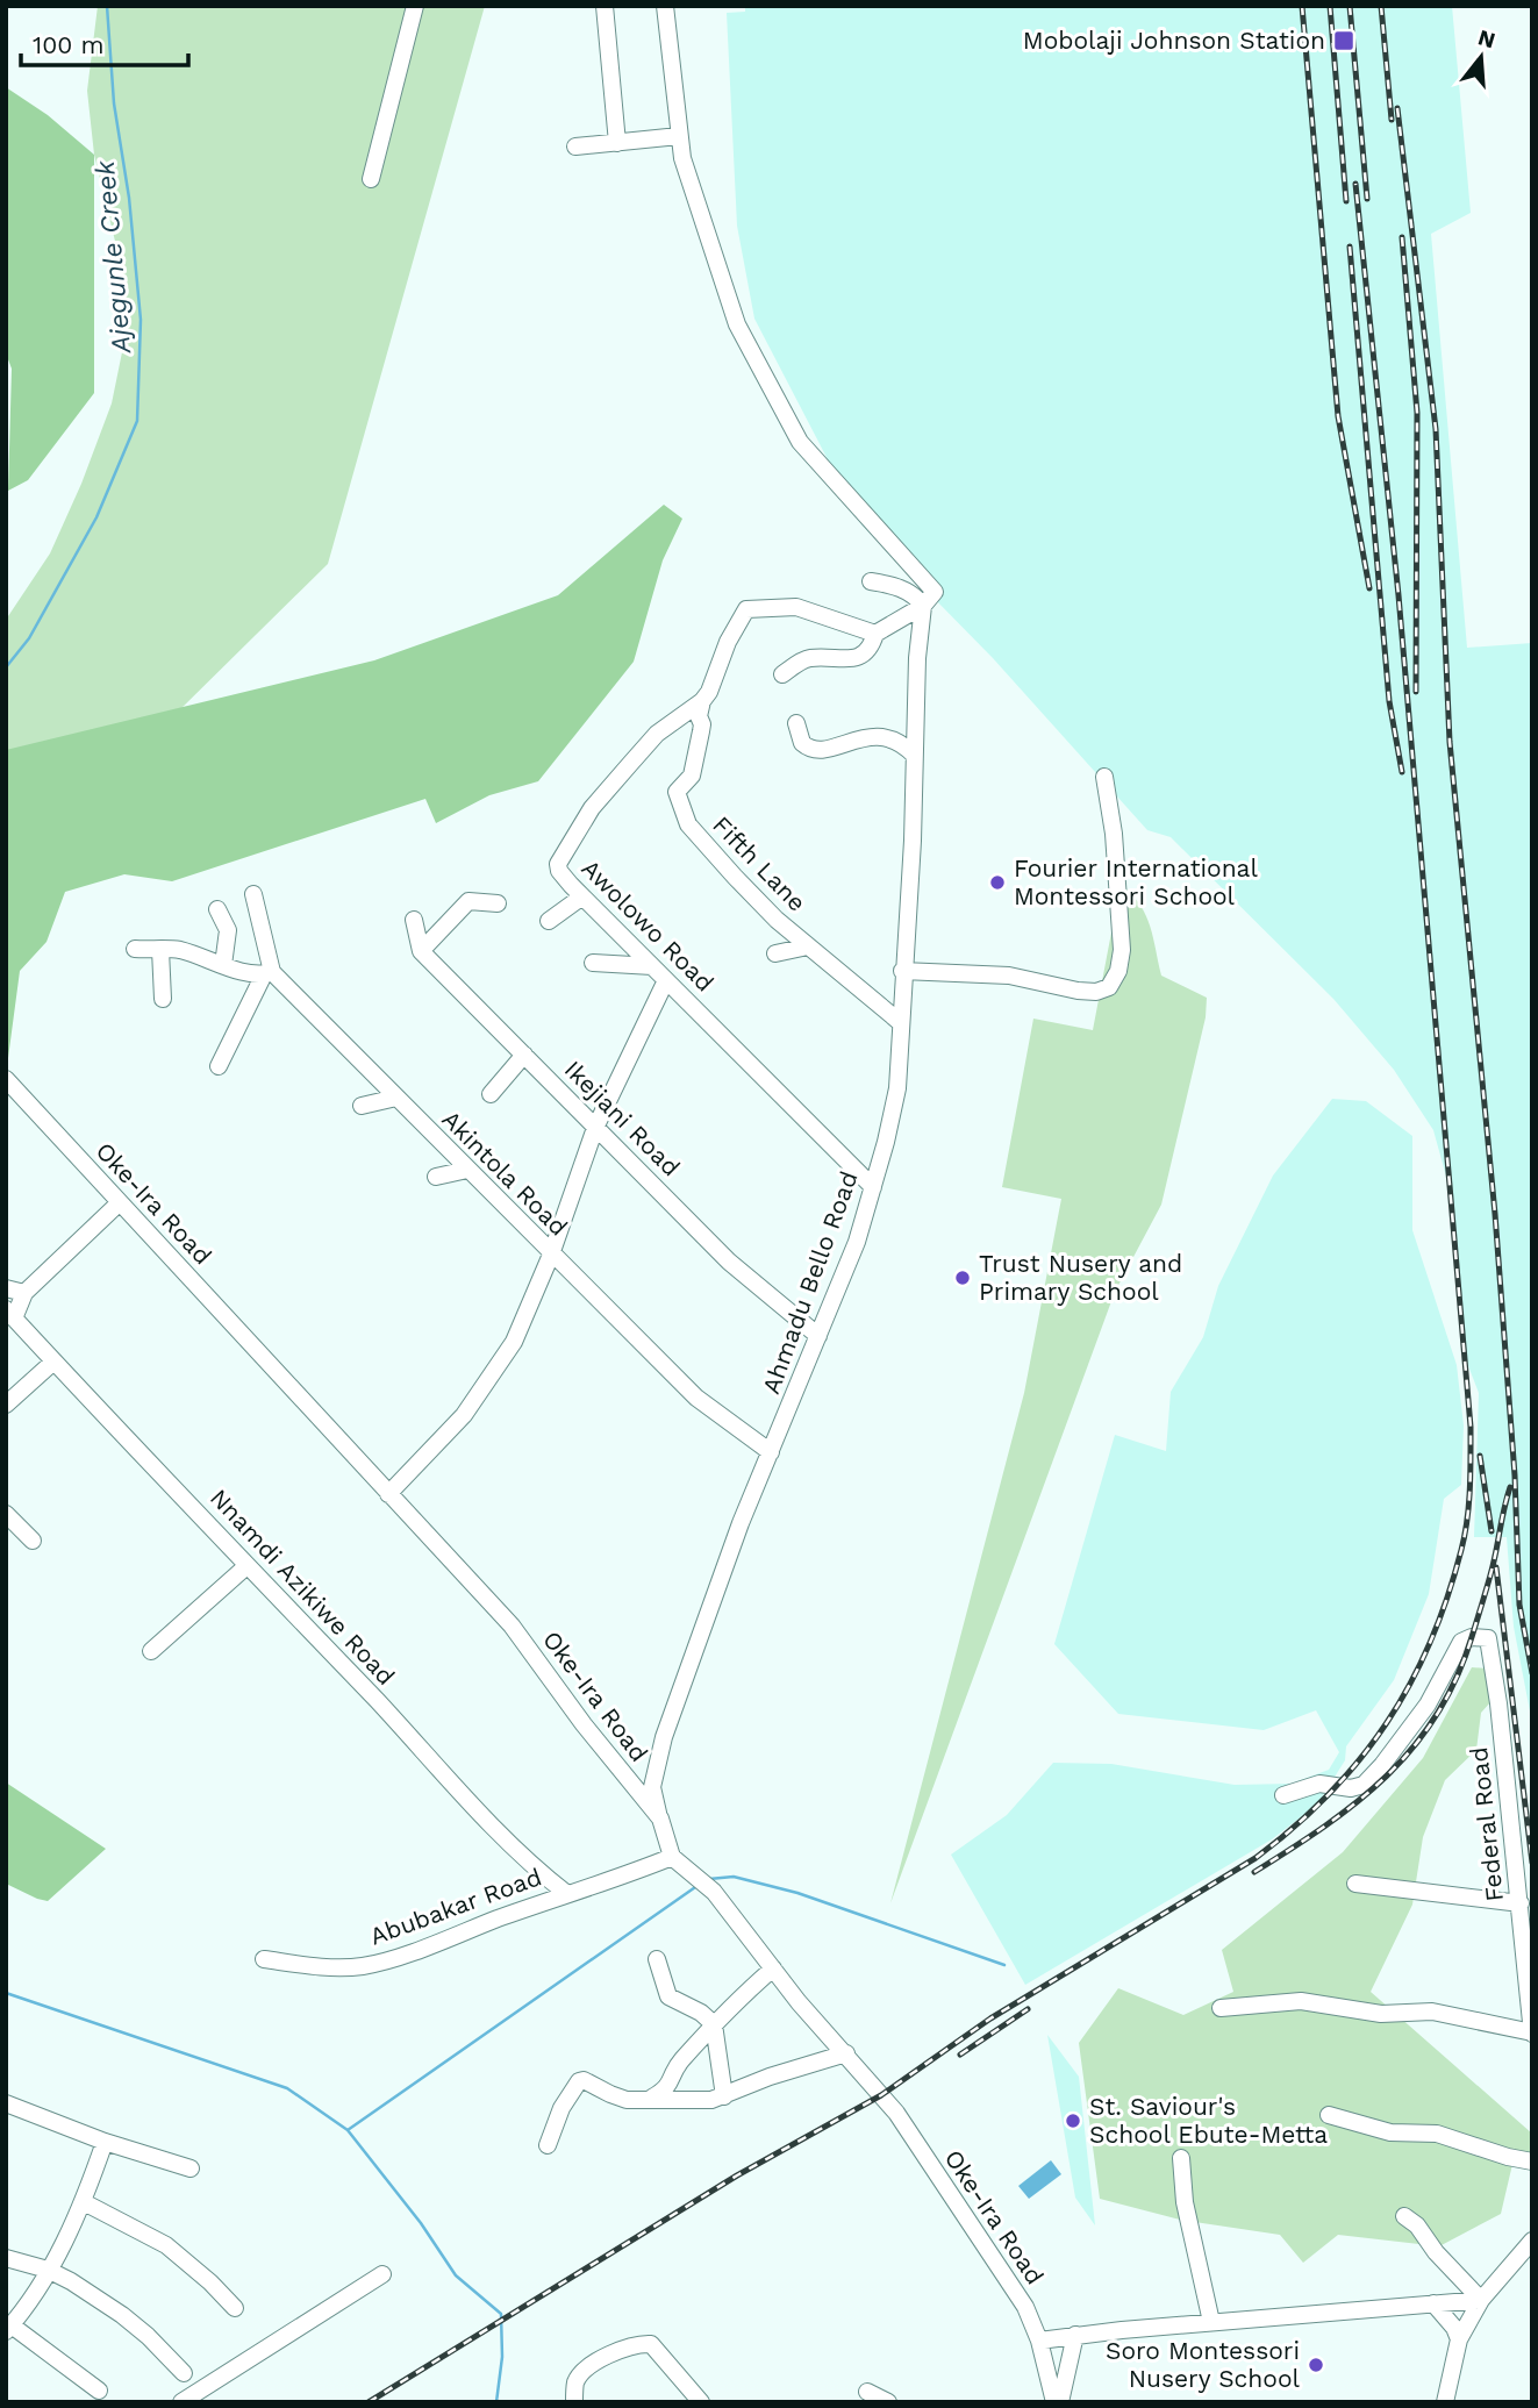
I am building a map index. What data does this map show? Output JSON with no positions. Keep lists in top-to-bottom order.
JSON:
{
  "streets": {
    "street": [
      "Fifth Lane",
      "Awolowo Road",
      "Ikejiani Road",
      "Akintola Road",
      "Oke-Ira Road",
      "Ahmadu Bello Road",
      "Nnamdi Azikiwe Road",
      "Federal Road",
      "Abubakar Road"
    ]
  },
  "crossings": [
    ["Fifth Lane", "Awolowo Road"],
    ["Fifth Lane", "Ahmadu Bello Road"],
    ["Awolowo Road", "Ahmadu Bello Road"],
    ["Ikejiani Road", "Ahmadu Bello Road"],
    ["Akintola Road", "Ahmadu Bello Road"],
    ["Oke-Ira Road", "Ahmadu Bello Road"],
    ["Nnamdi Azikiwe Road", "Abubakar Road"]
  ],
  "water": ["Ajegunle Creek"],
  "places": {
    "transit": ["Mobolaji Johnson Station"],
    "other": [
      "Fourier International Montessori School",
      "Trust Nusery and Primary School",
      "St. Saviour's School Ebute-Metta",
      "Soro Montessori Nusery School"
    ]
  },
  "scale_bar": "100 m",
  "north": "top"
}
